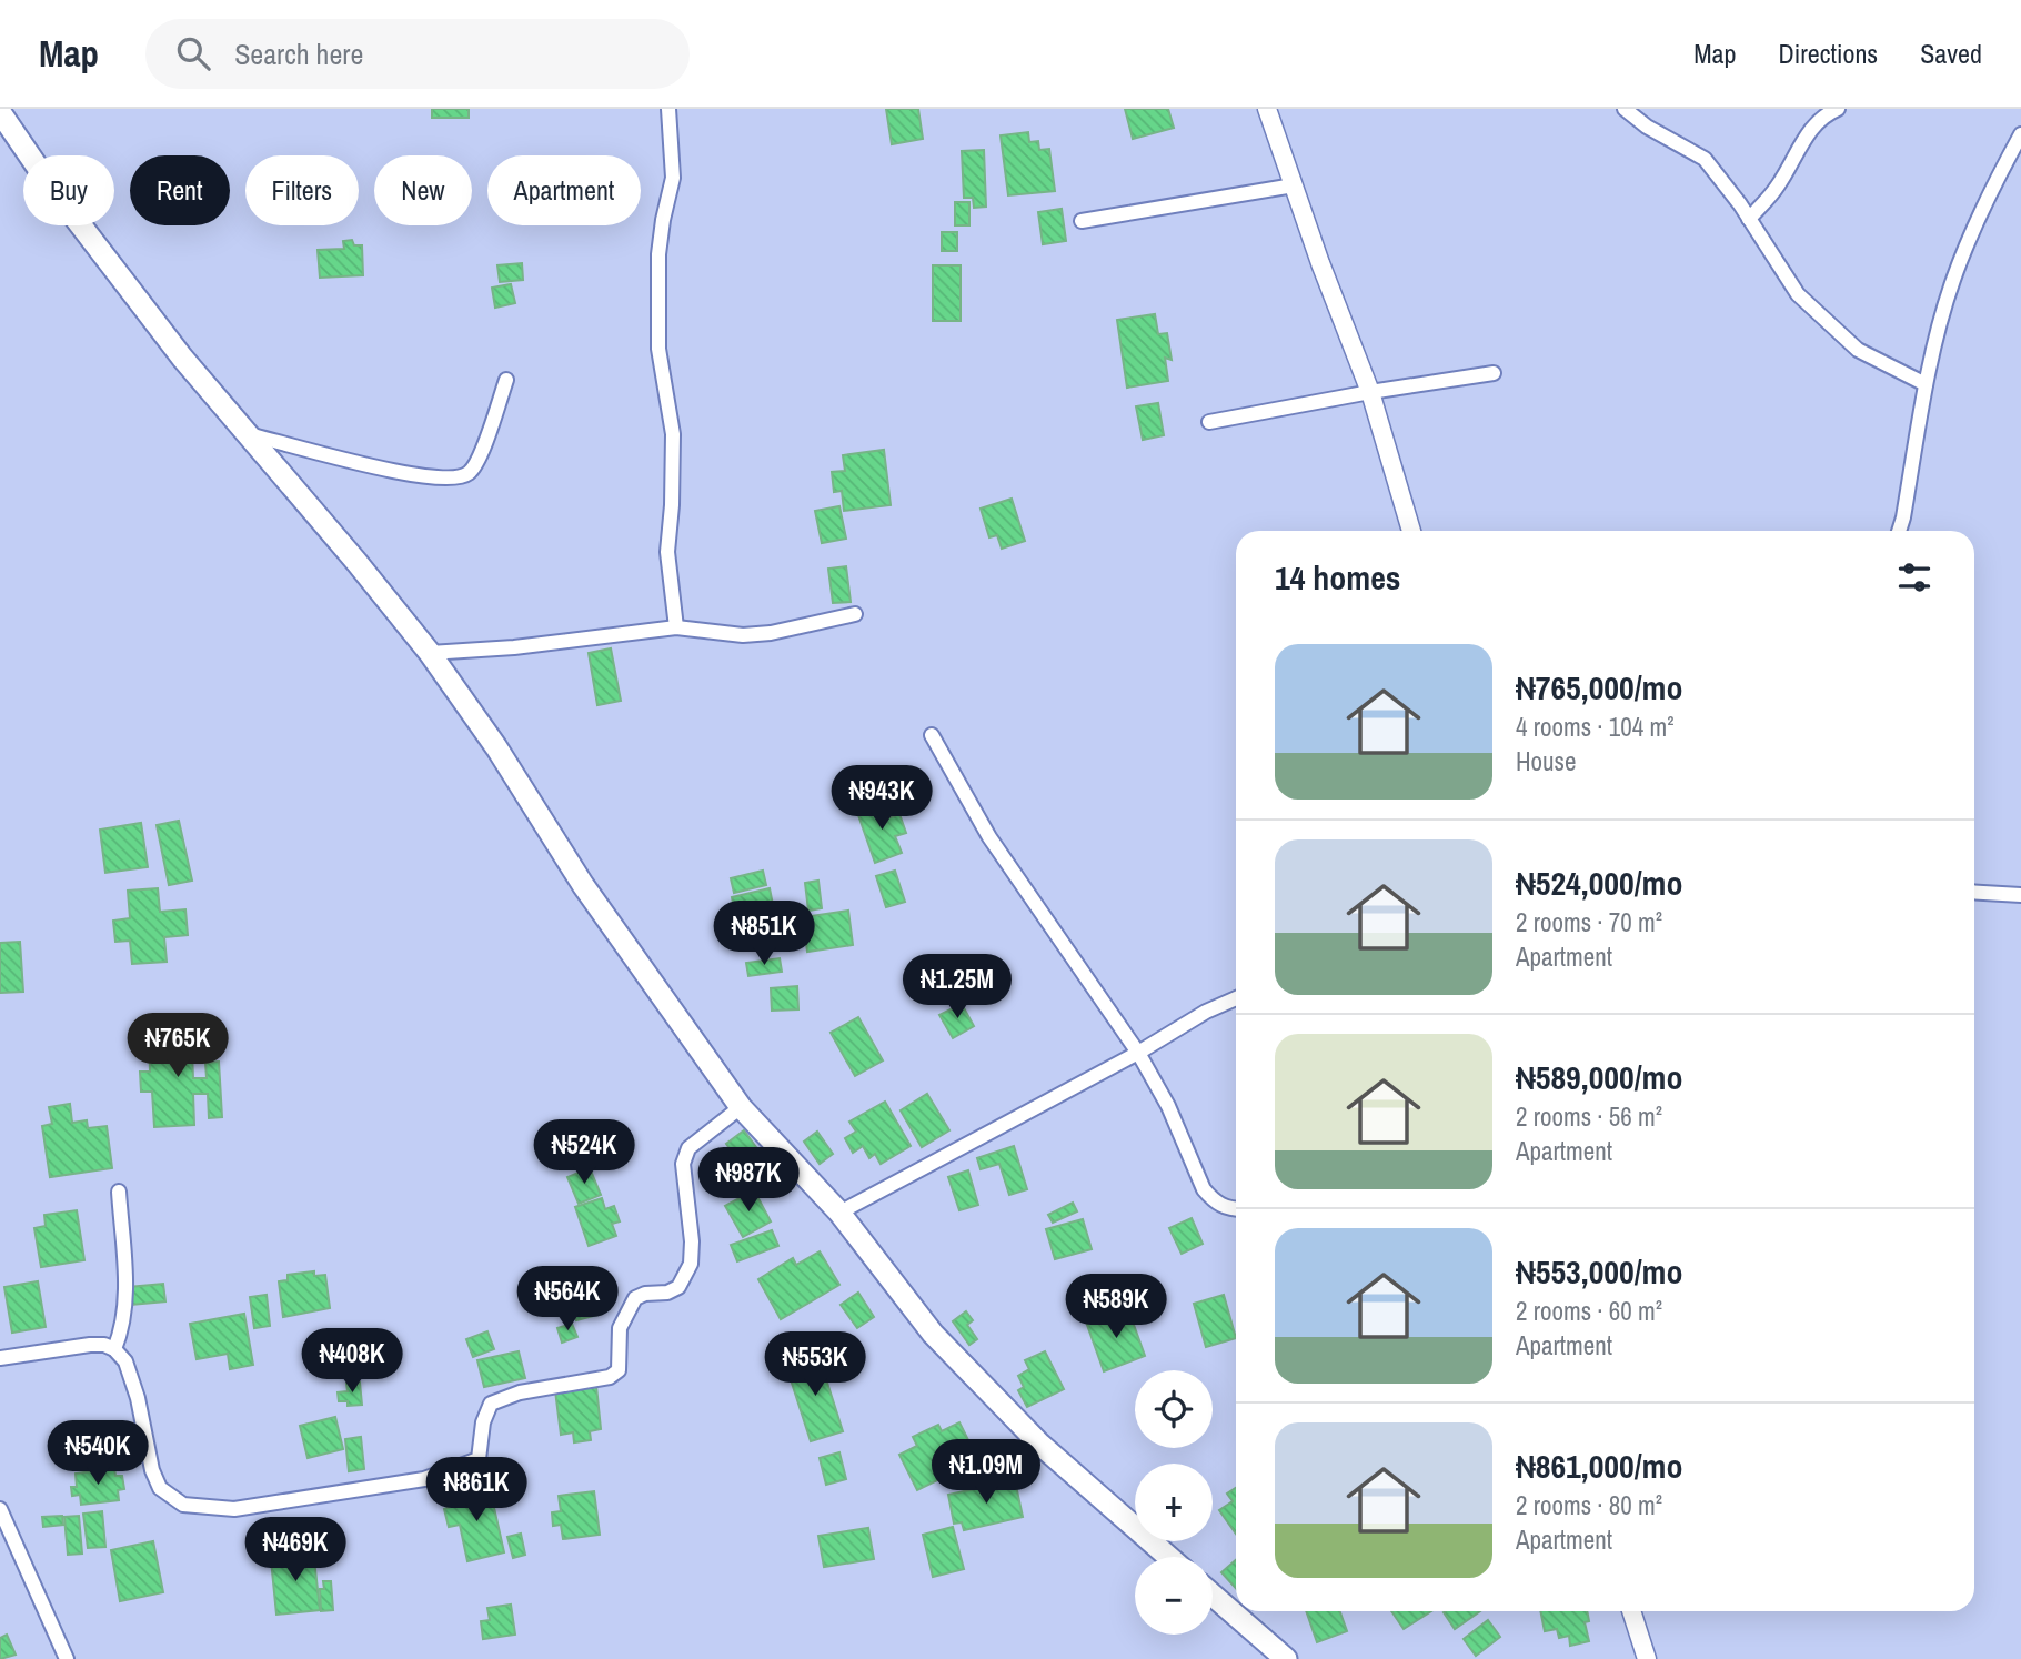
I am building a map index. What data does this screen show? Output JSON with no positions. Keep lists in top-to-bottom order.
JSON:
{
  "page": {
    "header": "Map",
    "search": "Search here",
    "nav": ["Map", "Directions", "Saved"],
    "chip": [
      "Buy",
      "Rent",
      "Filters",
      "New",
      "Apartment"
    ],
    "heading": "14 homes",
    "list": [
      {
        "name": "₦765,000/mo",
        "note": "4 rooms · 104 m² · House"
      },
      {
        "name": "₦524,000/mo",
        "note": "2 rooms · 70 m² · Apartment"
      },
      {
        "name": "₦589,000/mo",
        "note": "2 rooms · 56 m² · Apartment"
      },
      {
        "name": "₦553,000/mo",
        "note": "2 rooms · 60 m² · Apartment"
      },
      {
        "name": "₦861,000/mo",
        "note": "2 rooms · 80 m² · Apartment"
      }
    ],
    "price": [
      "₦943K",
      "₦851K",
      "₦1.25M",
      "₦765K",
      "₦524K",
      "₦987K",
      "₦564K",
      "₦589K",
      "₦408K",
      "₦553K",
      "₦540K",
      "₦1.09M",
      "₦861K",
      "₦469K"
    ],
    "map_buttons": ["+", "−"]
  }
}
